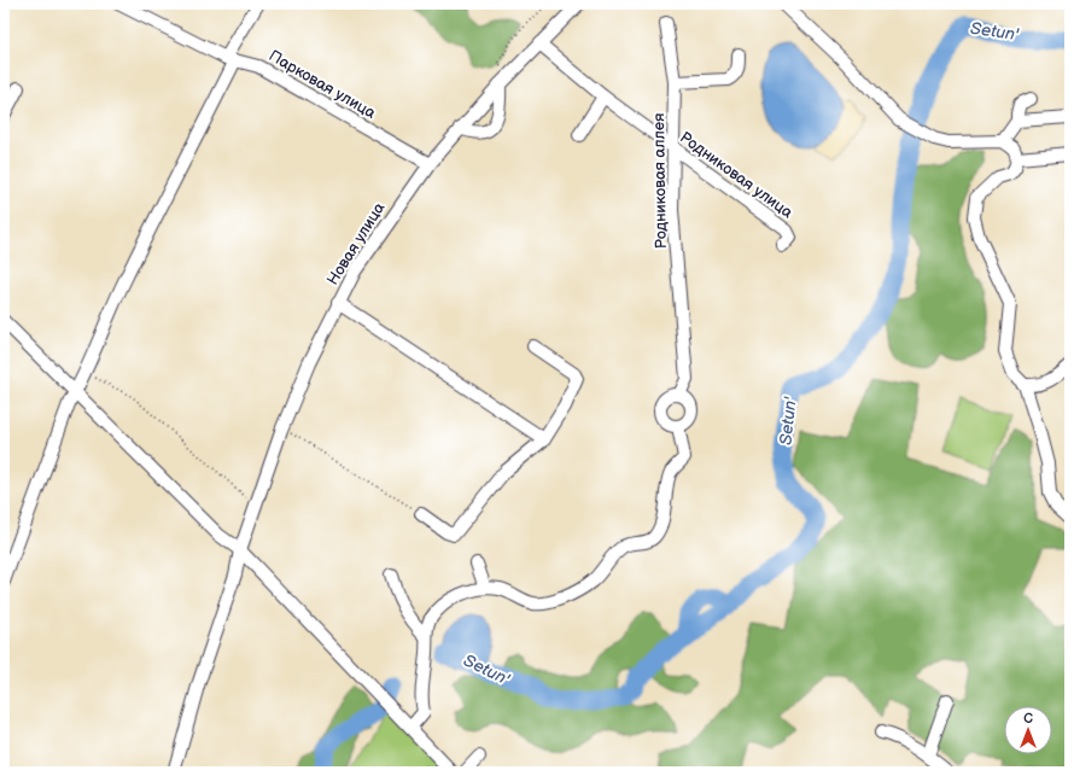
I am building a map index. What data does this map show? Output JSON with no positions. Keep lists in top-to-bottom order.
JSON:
{
  "streets": {
    "street": [
      "Парковая улица",
      "Родниковая улица",
      "Родниковая аллея",
      "Новая улица"
    ]
  },
  "crossings": [
    ["Парковая улица", "Новая улица"],
    ["Родниковая улица", "Родниковая аллея"],
    ["Родниковая улица", "Новая улица"]
  ],
  "water": ["Setun'"],
  "north": "top"
}
